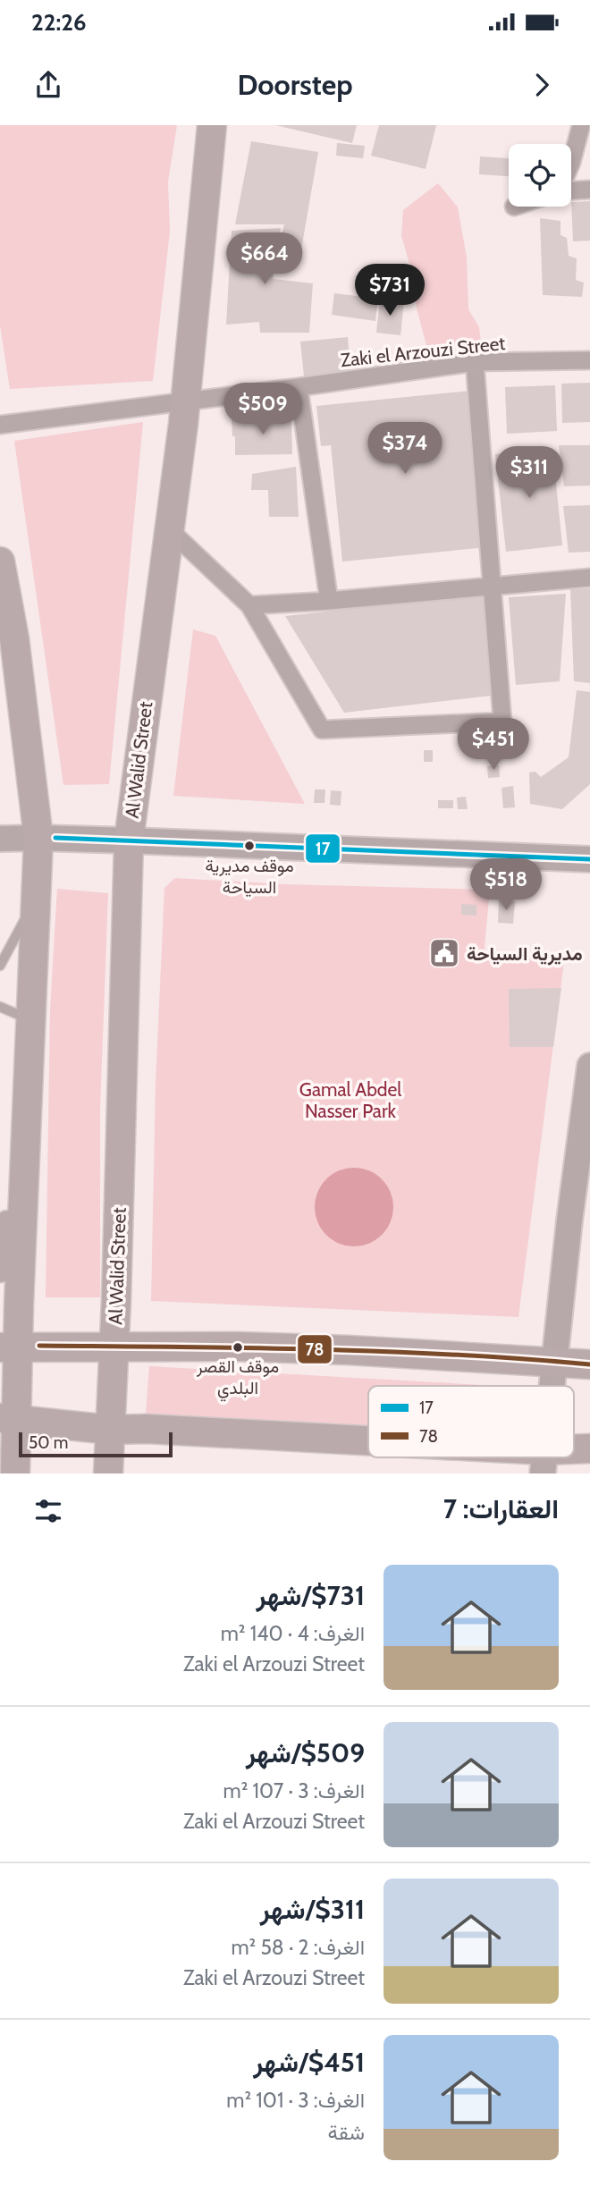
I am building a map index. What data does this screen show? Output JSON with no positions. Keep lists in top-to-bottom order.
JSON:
{
  "streets": {
    "main road": ["Al Walid Street"],
    "street": ["Zaki el Arzouzi Street"]
  },
  "crossings": [
    ["Zaki el Arzouzi Street", "Al Walid Street"]
  ],
  "parks": ["Gamal Abdel Nasser Park"],
  "places": {
    "other": ["موقف مديرية السياحة", "موقف القصر البلدي"],
    "public building": ["مديرية السياحة"]
  },
  "lines": ["transit line 17", "transit line 78"],
  "legend": ["17", "78"],
  "scale_bar": "50 m",
  "page": {
    "status": "22:26",
    "header": "Doorstep",
    "price": [
      "$664",
      "$731",
      "$509",
      "$374",
      "$311",
      "$451",
      "$518"
    ],
    "scale": "50 m",
    "heading": "العقارات: 7",
    "list": [
      {
        "name": "$731/شهر",
        "note": "الغرف: 4 · 140 m² · Zaki el Arzouzi Street"
      },
      {
        "name": "$509/شهر",
        "note": "الغرف: 3 · 107 m² · Zaki el Arzouzi Street"
      },
      {
        "name": "$311/شهر",
        "note": "الغرف: 2 · 58 m² · Zaki el Arzouzi Street"
      },
      {
        "name": "$451/شهر",
        "note": "الغرف: 3 · 101 m² · شقة"
      }
    ]
  }
}
